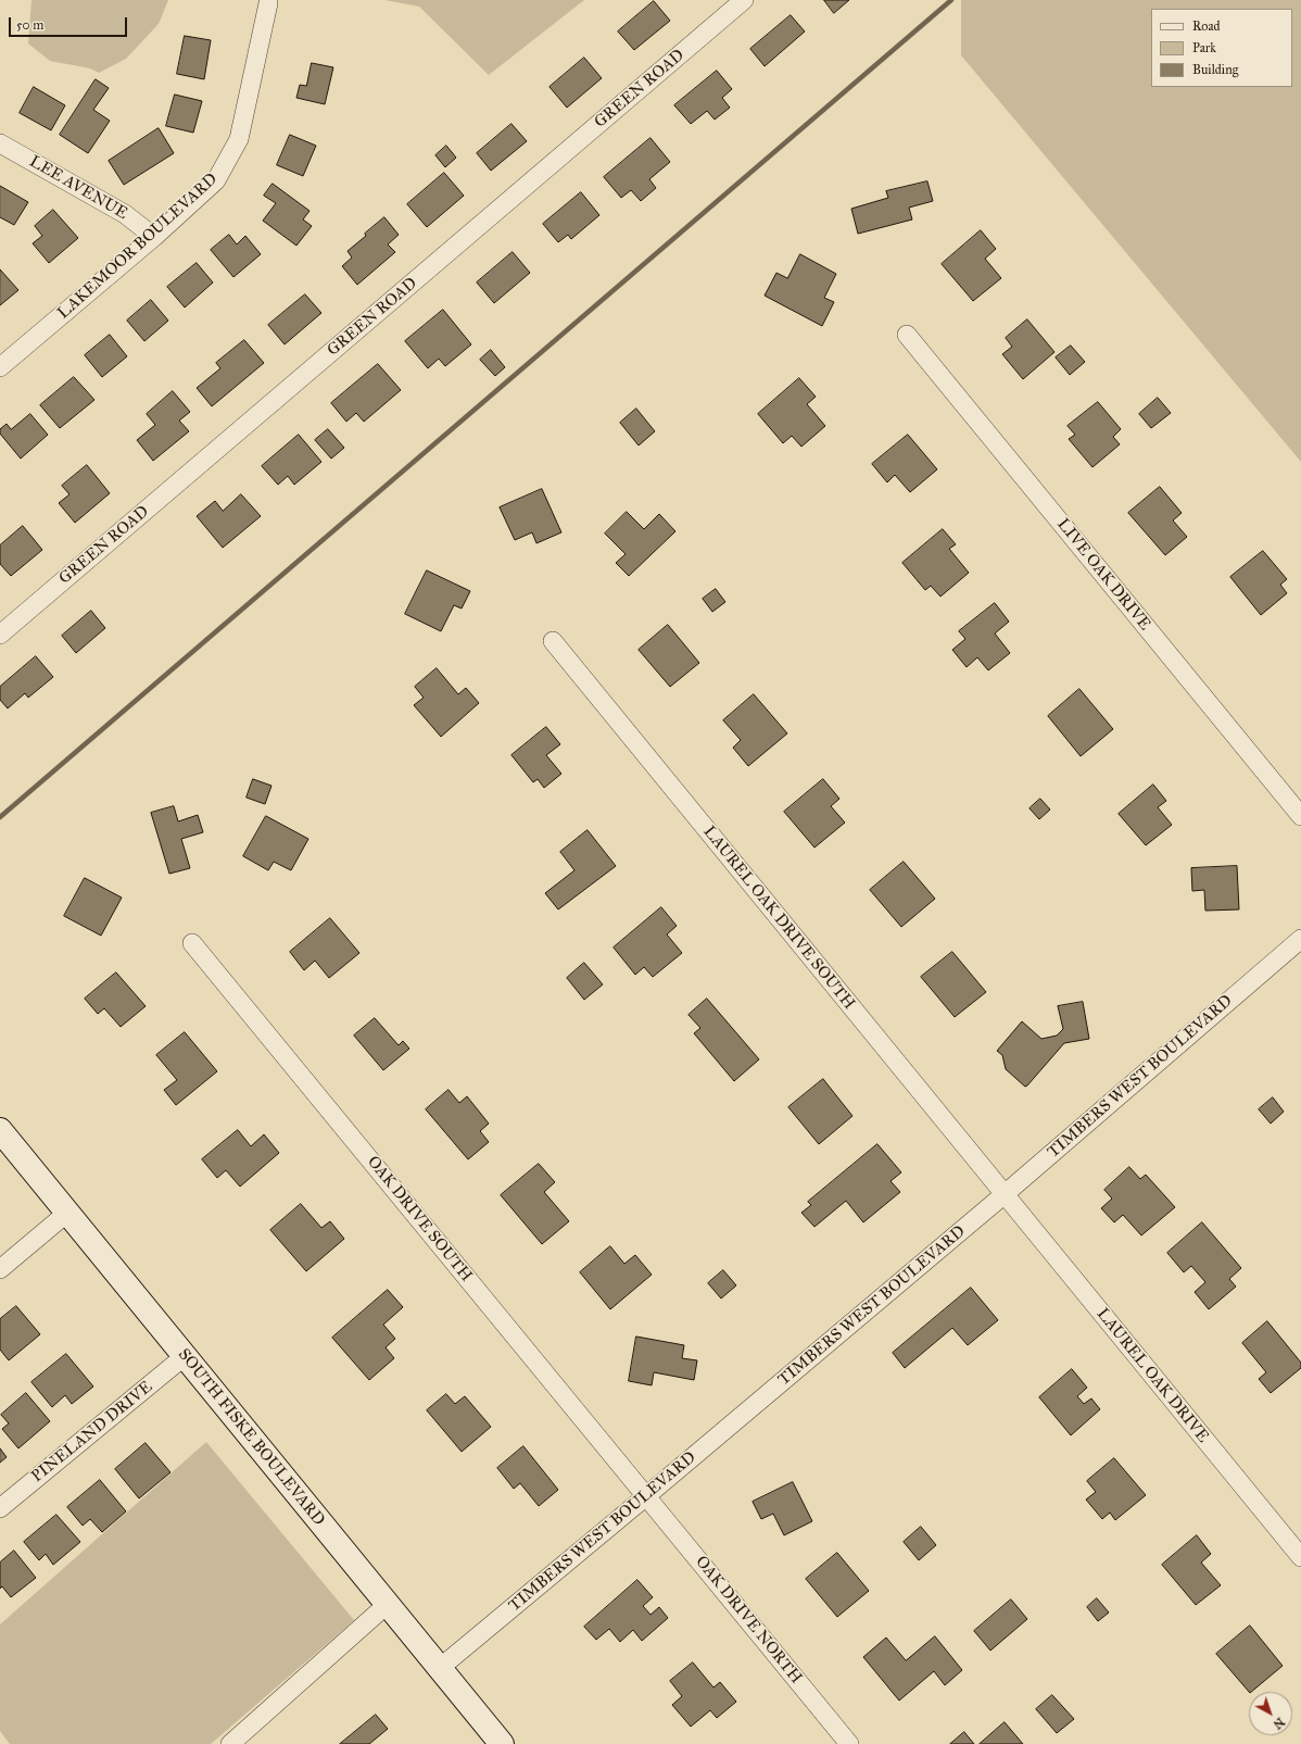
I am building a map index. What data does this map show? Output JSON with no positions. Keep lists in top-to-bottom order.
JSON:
{
  "streets": {
    "main road": ["SOUTH FISKE BOULEVARD"],
    "street": [
      "GREEN ROAD",
      "LEE AVENUE",
      "LAKEMOOR BOULEVARD",
      "LIVE OAK DRIVE",
      "LAUREL OAK DRIVE SOUTH",
      "TIMBERS WEST BOULEVARD",
      "OAK DRIVE SOUTH",
      "LAUREL OAK DRIVE",
      "PINELAND DRIVE",
      "OAK DRIVE NORTH"
    ]
  },
  "crossings": [
    ["LEE AVENUE", "LAKEMOOR BOULEVARD"],
    ["LAUREL OAK DRIVE SOUTH", "TIMBERS WEST BOULEVARD"],
    ["LAUREL OAK DRIVE SOUTH", "LAUREL OAK DRIVE"],
    ["TIMBERS WEST BOULEVARD", "OAK DRIVE SOUTH"],
    ["TIMBERS WEST BOULEVARD", "LAUREL OAK DRIVE"],
    ["TIMBERS WEST BOULEVARD", "SOUTH FISKE BOULEVARD"],
    ["TIMBERS WEST BOULEVARD", "OAK DRIVE NORTH"],
    ["OAK DRIVE SOUTH", "OAK DRIVE NORTH"],
    ["PINELAND DRIVE", "SOUTH FISKE BOULEVARD"]
  ],
  "legend": ["Road", "Park", "Building"],
  "scale_bar": "50 m",
  "north": "bottom right"
}
